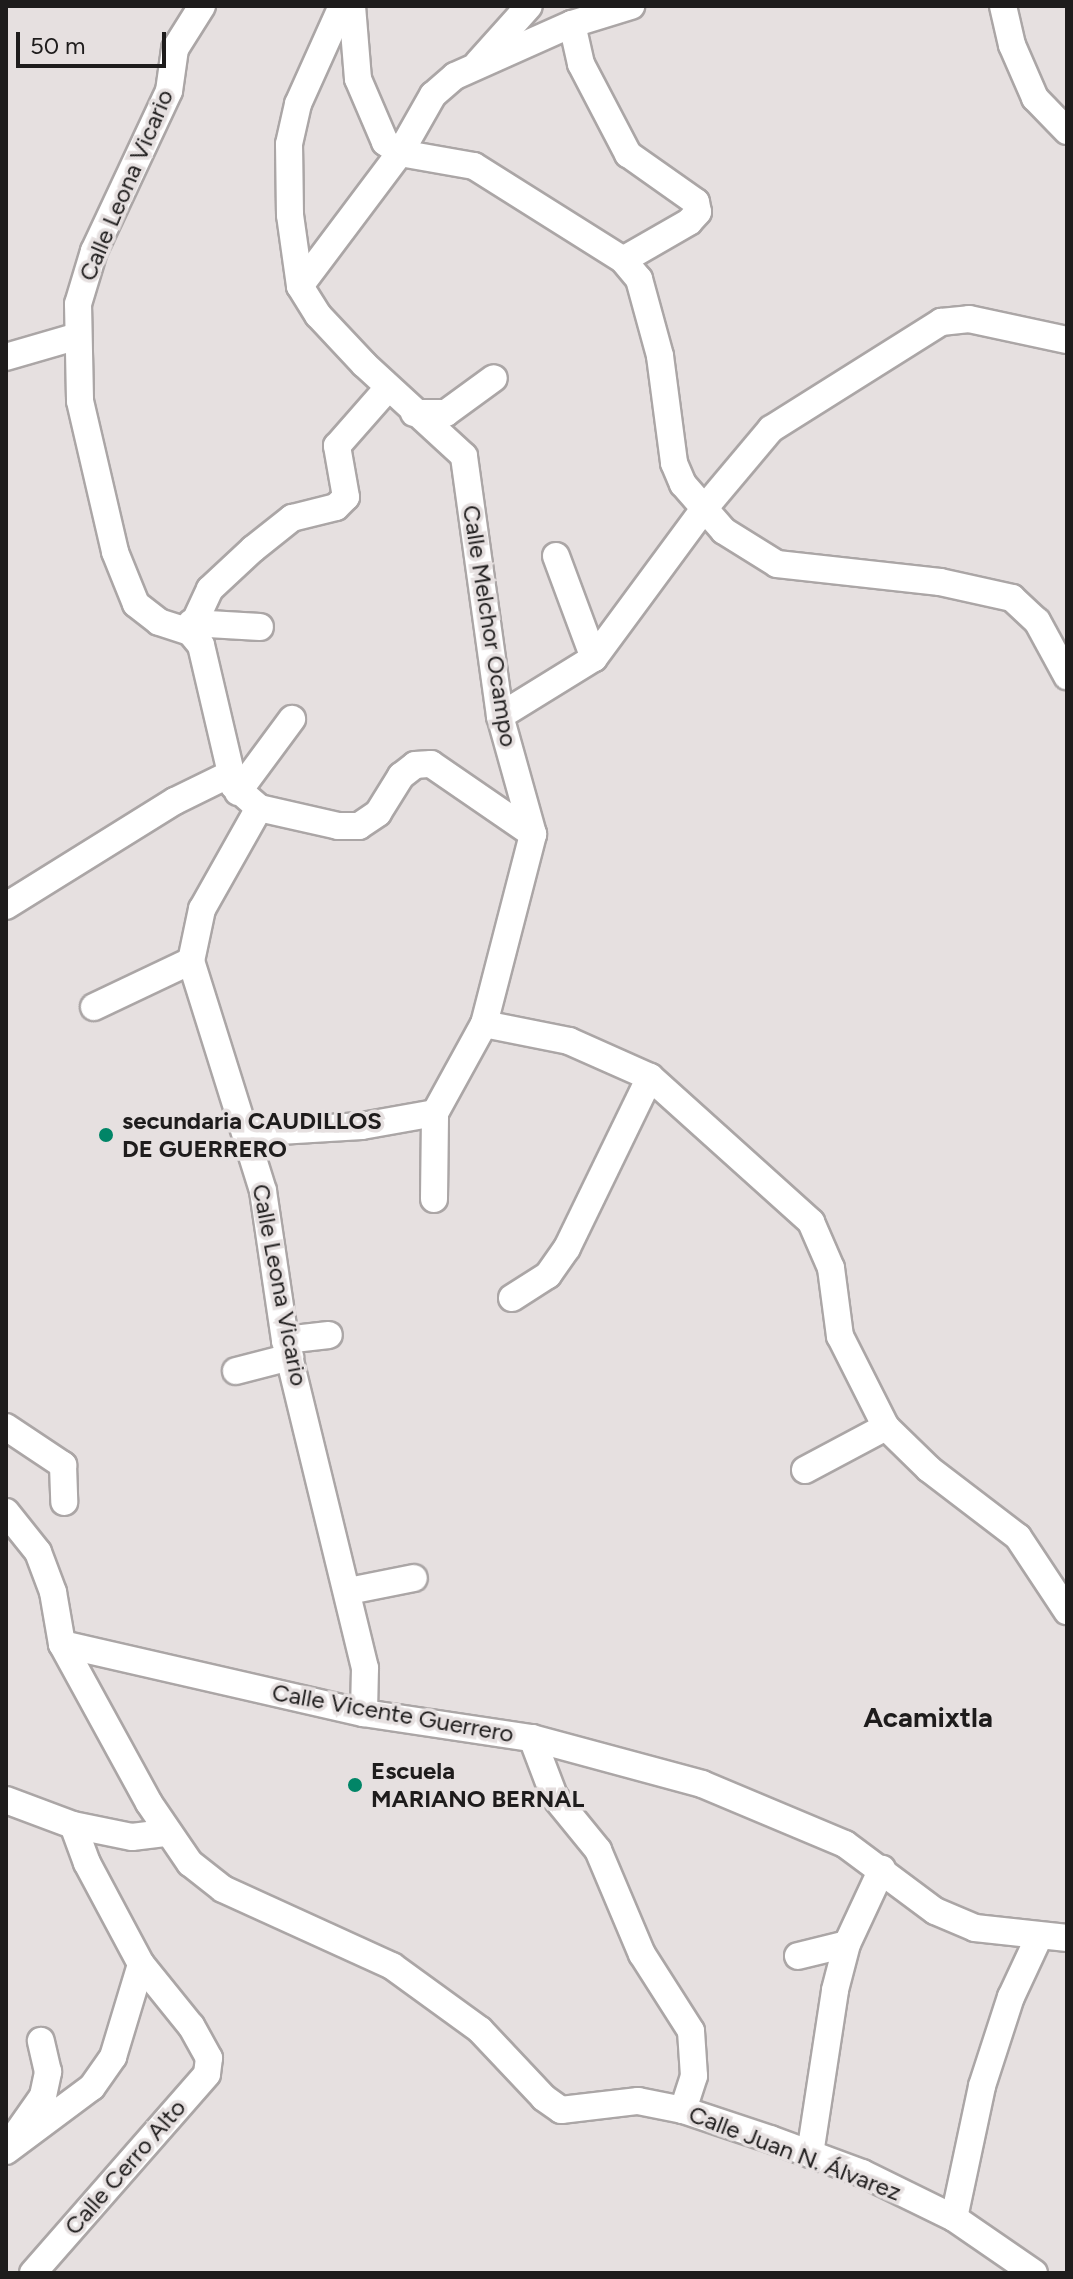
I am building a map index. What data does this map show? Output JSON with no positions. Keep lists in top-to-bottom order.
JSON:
{
  "streets": {
    "street": [
      "Calle Leona Vicario",
      "Calle Melchor Ocampo",
      "Calle Vicente Guerrero",
      "Calle Juan N. Álvarez",
      "Calle Cerro Alto"
    ]
  },
  "crossings": [
    ["Calle Leona Vicario", "Calle Vicente Guerrero"]
  ],
  "districts": ["Acamixtla"],
  "places": ["secundaria CAUDILLOS DE GUERRERO", "Escuela MARIANO BERNAL"],
  "scale_bar": "50 m"
}
